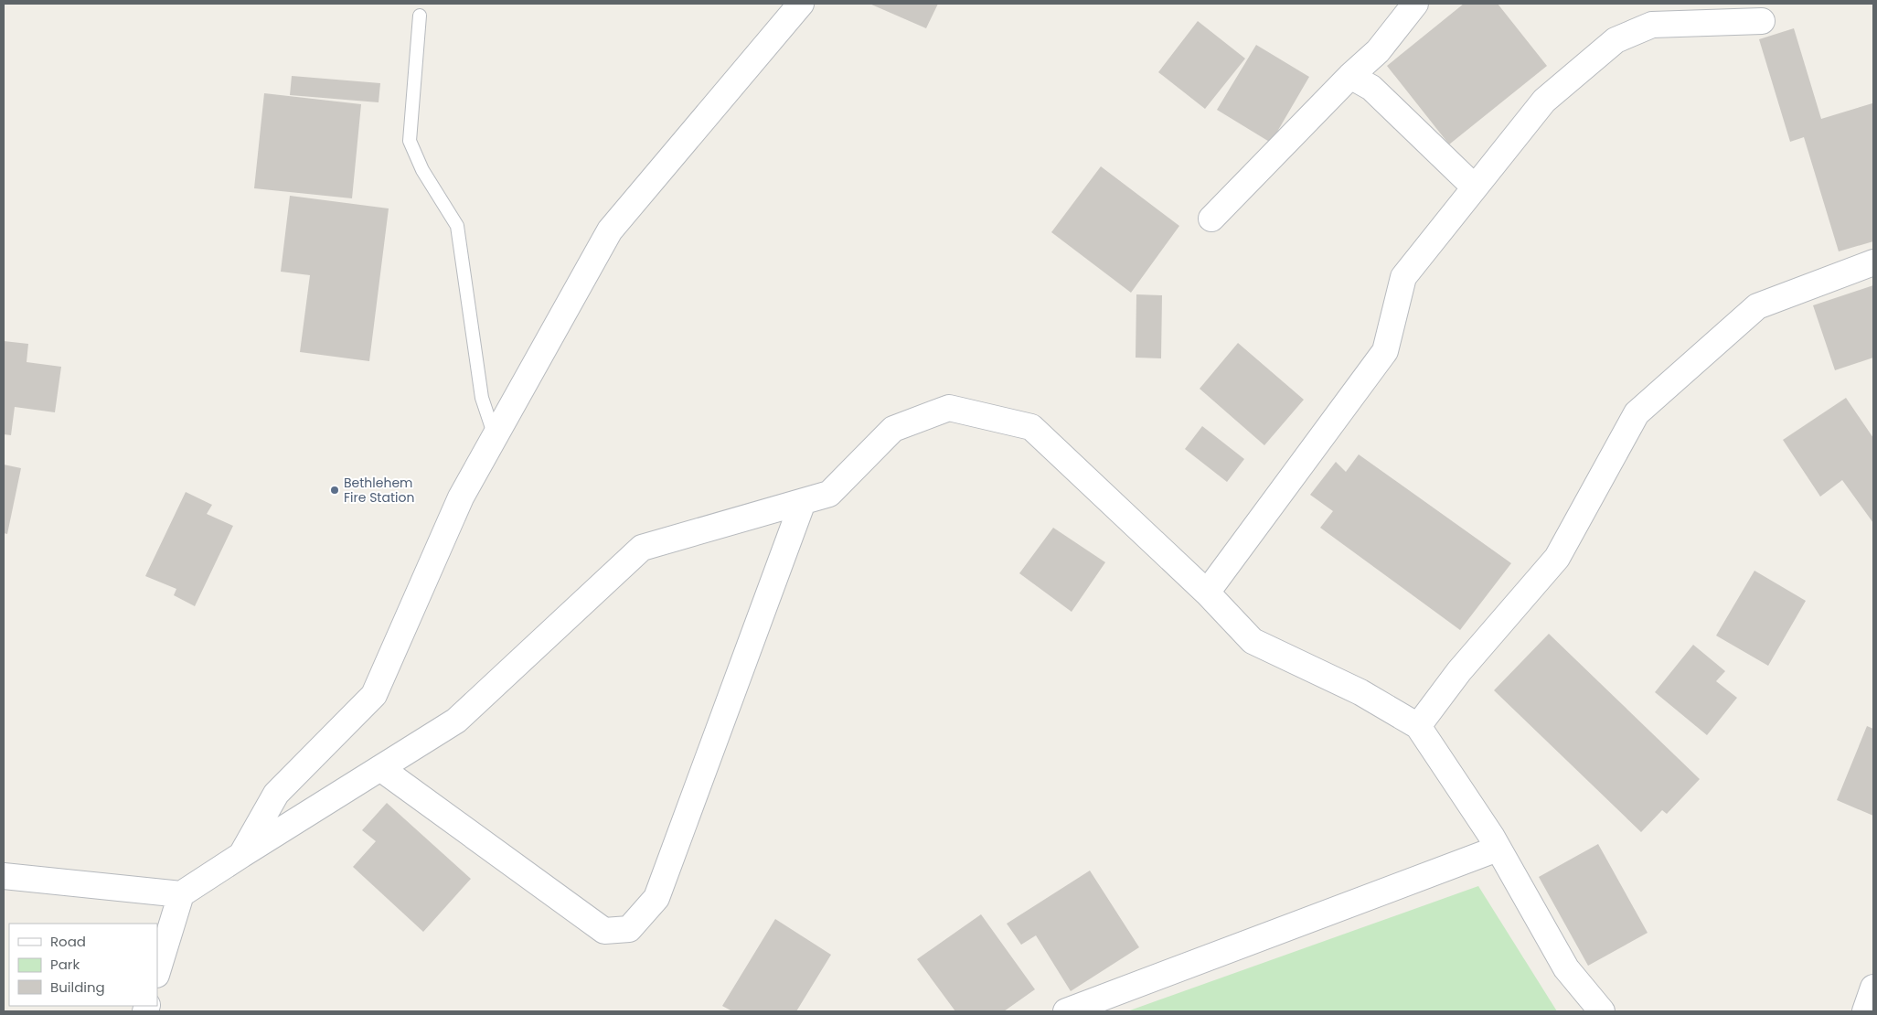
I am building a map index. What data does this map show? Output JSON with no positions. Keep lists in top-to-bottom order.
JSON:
{
  "places": ["Bethlehem Fire Station"],
  "legend": ["Road", "Park", "Building"]
}
